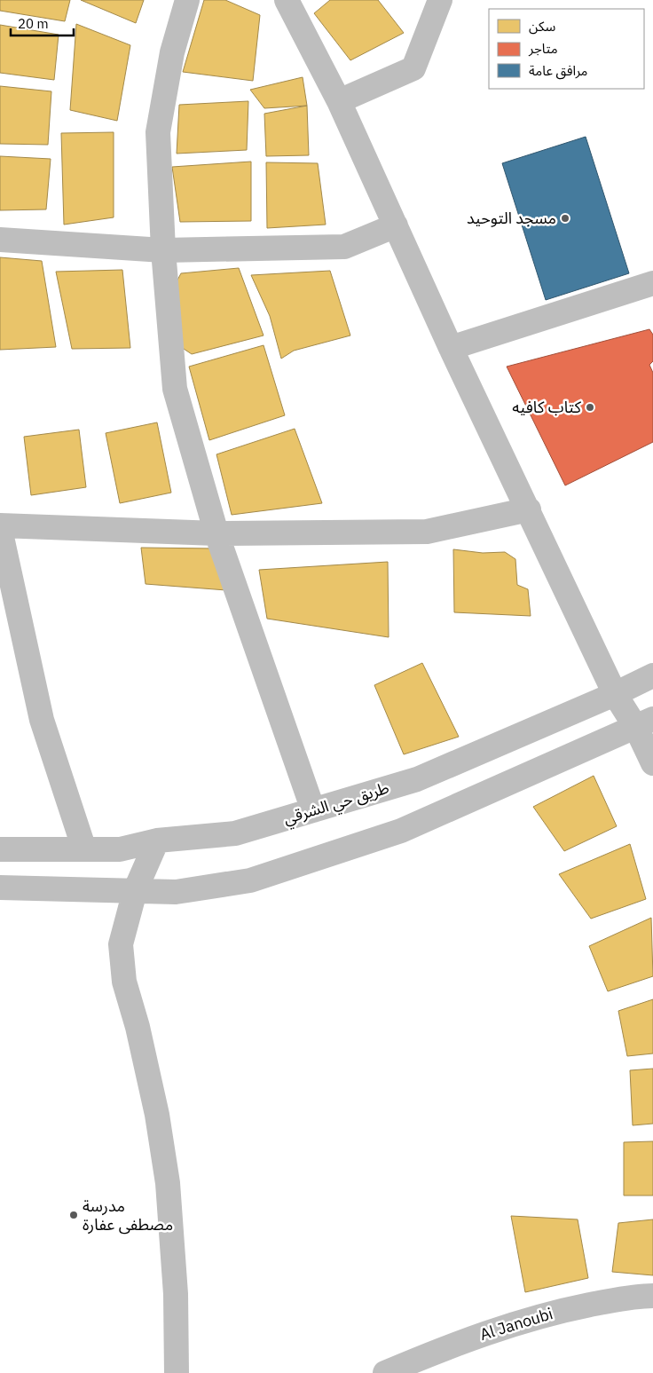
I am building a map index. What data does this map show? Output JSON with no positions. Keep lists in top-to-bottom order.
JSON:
{
  "streets": {
    "street": ["طريق حي الشرقي", "Al Janoubi"]
  },
  "places": ["مسجد التوحيد", "كتاب كافيه", "مدرسة مصطفى عفارة"],
  "legend": ["سكن", "متاجر", "مرافق عامة"],
  "scale_bar": "20 m"
}
